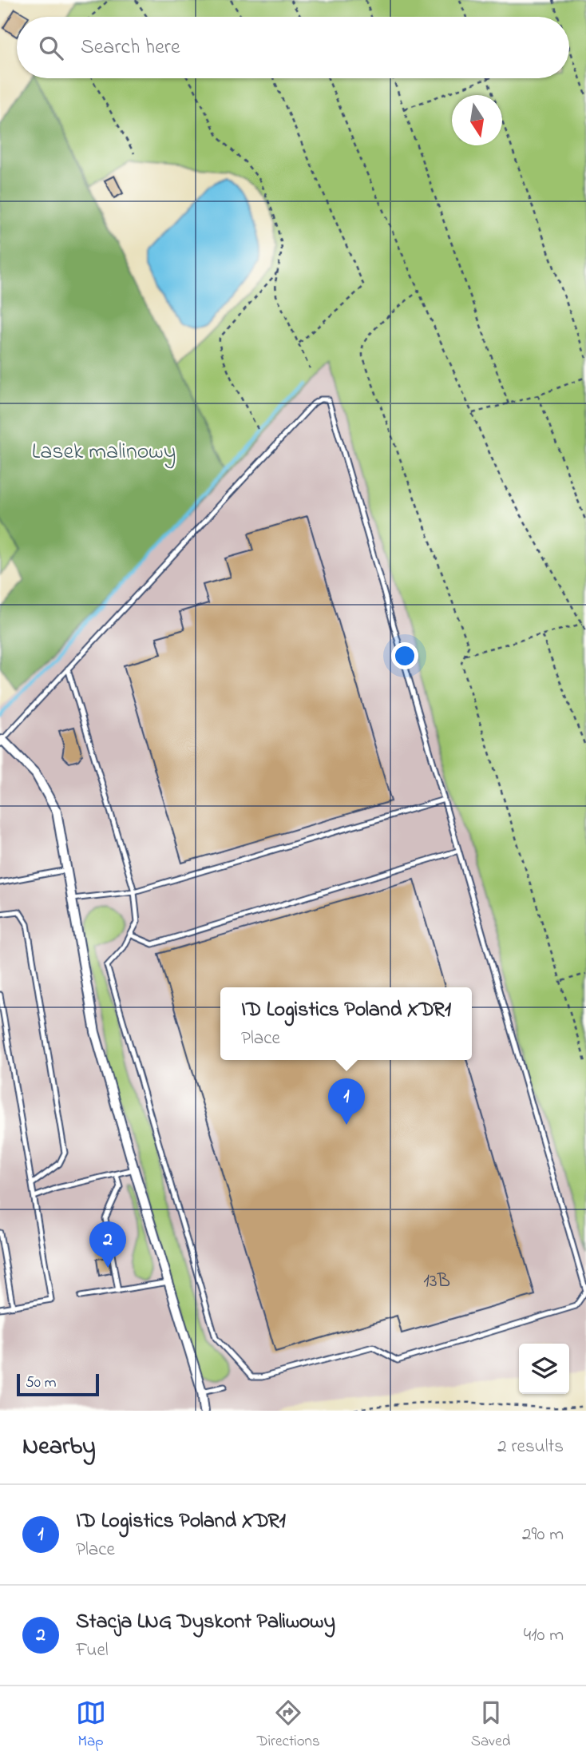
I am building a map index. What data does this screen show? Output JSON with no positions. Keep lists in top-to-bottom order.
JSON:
{
  "parks": ["Lasek malinowy"],
  "house_numbers": ["13B"],
  "scale_bar": "50 m",
  "north": "bottom",
  "page": {
    "search": "Search here",
    "popup": ["ID Logistics Poland XDR1", "Place"],
    "pins": ["1", "2"],
    "scale": "50 m",
    "heading": ["Nearby", "2 results"],
    "list": [
      {
        "mark": "1",
        "name": "ID Logistics Poland XDR1",
        "note": "Place",
        "value": "290 m"
      },
      {
        "mark": "2",
        "name": "Stacja LNG Dyskont Paliwowy",
        "note": "Fuel",
        "value": "410 m"
      }
    ],
    "nav": ["Map", "Directions", "Saved"]
  }
}
